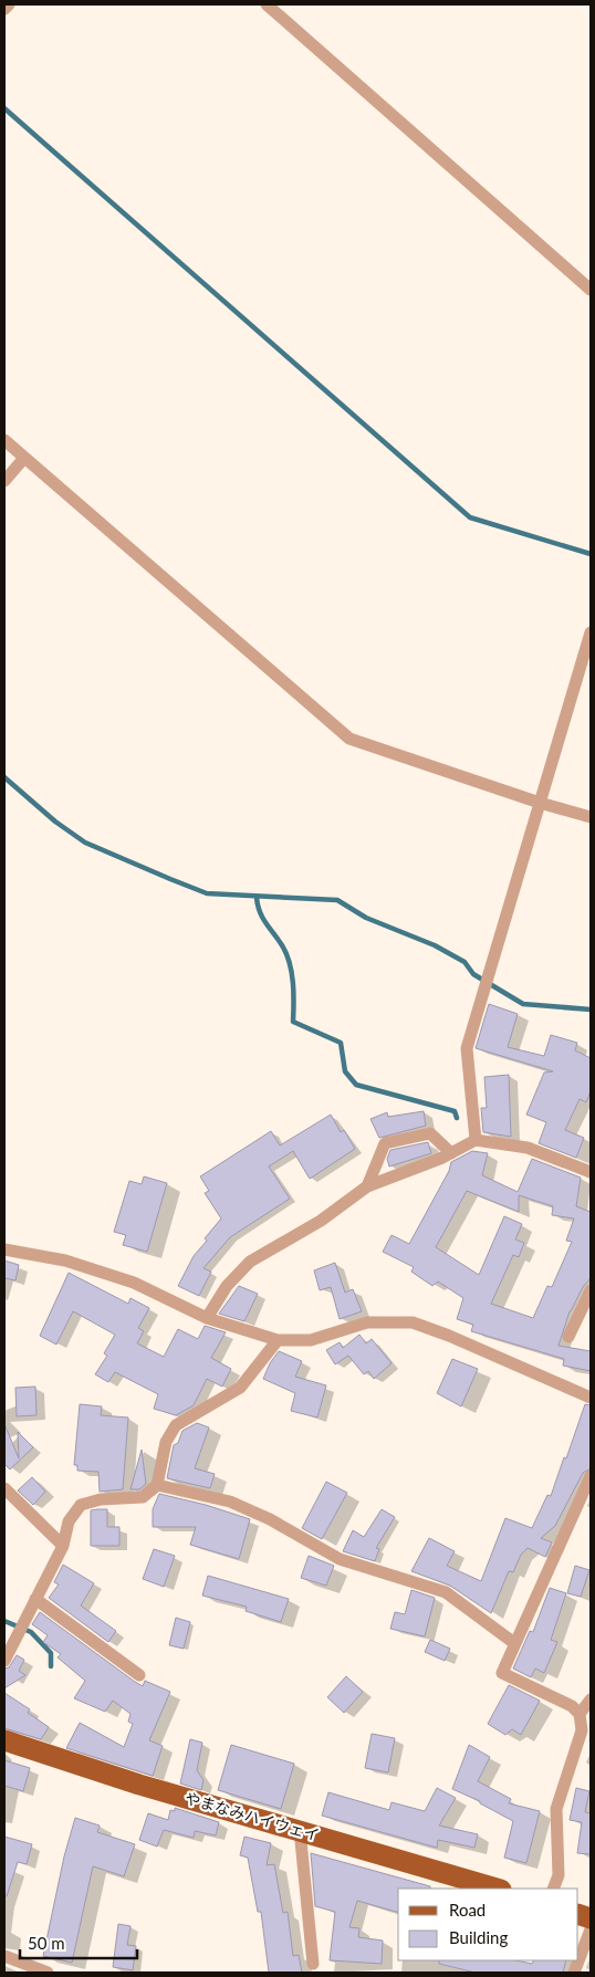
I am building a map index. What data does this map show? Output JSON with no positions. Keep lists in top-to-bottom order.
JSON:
{
  "streets": {
    "main road": ["やまなみハイウェイ"]
  },
  "legend": ["Road", "Building"],
  "scale_bar": "50 m"
}
